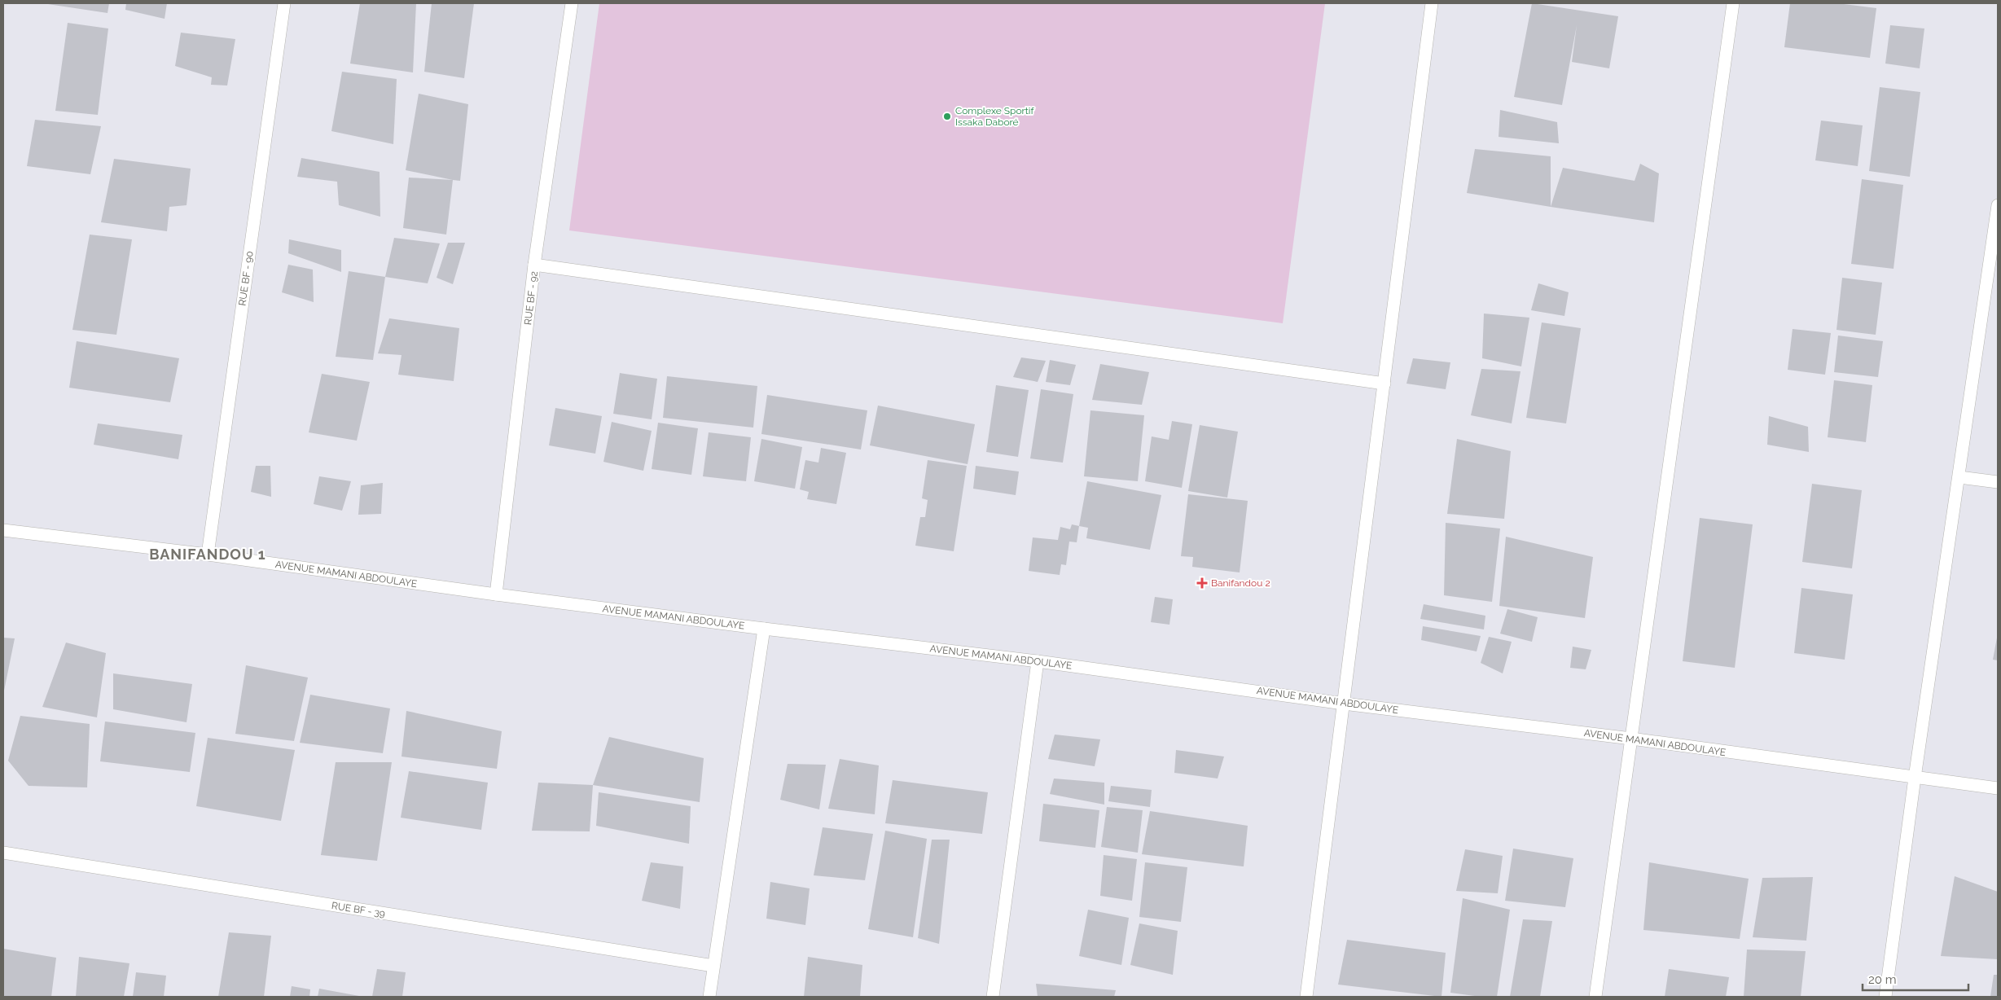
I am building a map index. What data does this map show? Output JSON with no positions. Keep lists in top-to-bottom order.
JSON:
{
  "streets": {
    "street": [
      "RUE BF - 90",
      "RUE BF - 92",
      "AVENUE MAMANI ABDOULAYE",
      "RUE BF - 39"
    ]
  },
  "crossings": [
    ["RUE BF - 90", "AVENUE MAMANI ABDOULAYE"],
    ["RUE BF - 92", "AVENUE MAMANI ABDOULAYE"]
  ],
  "districts": ["BANIFANDOU 1"],
  "places": {
    "other": ["Complexe Sportif Issaka Daboré"],
    "health": ["Banifandou 2"]
  },
  "scale_bar": "20 m"
}
